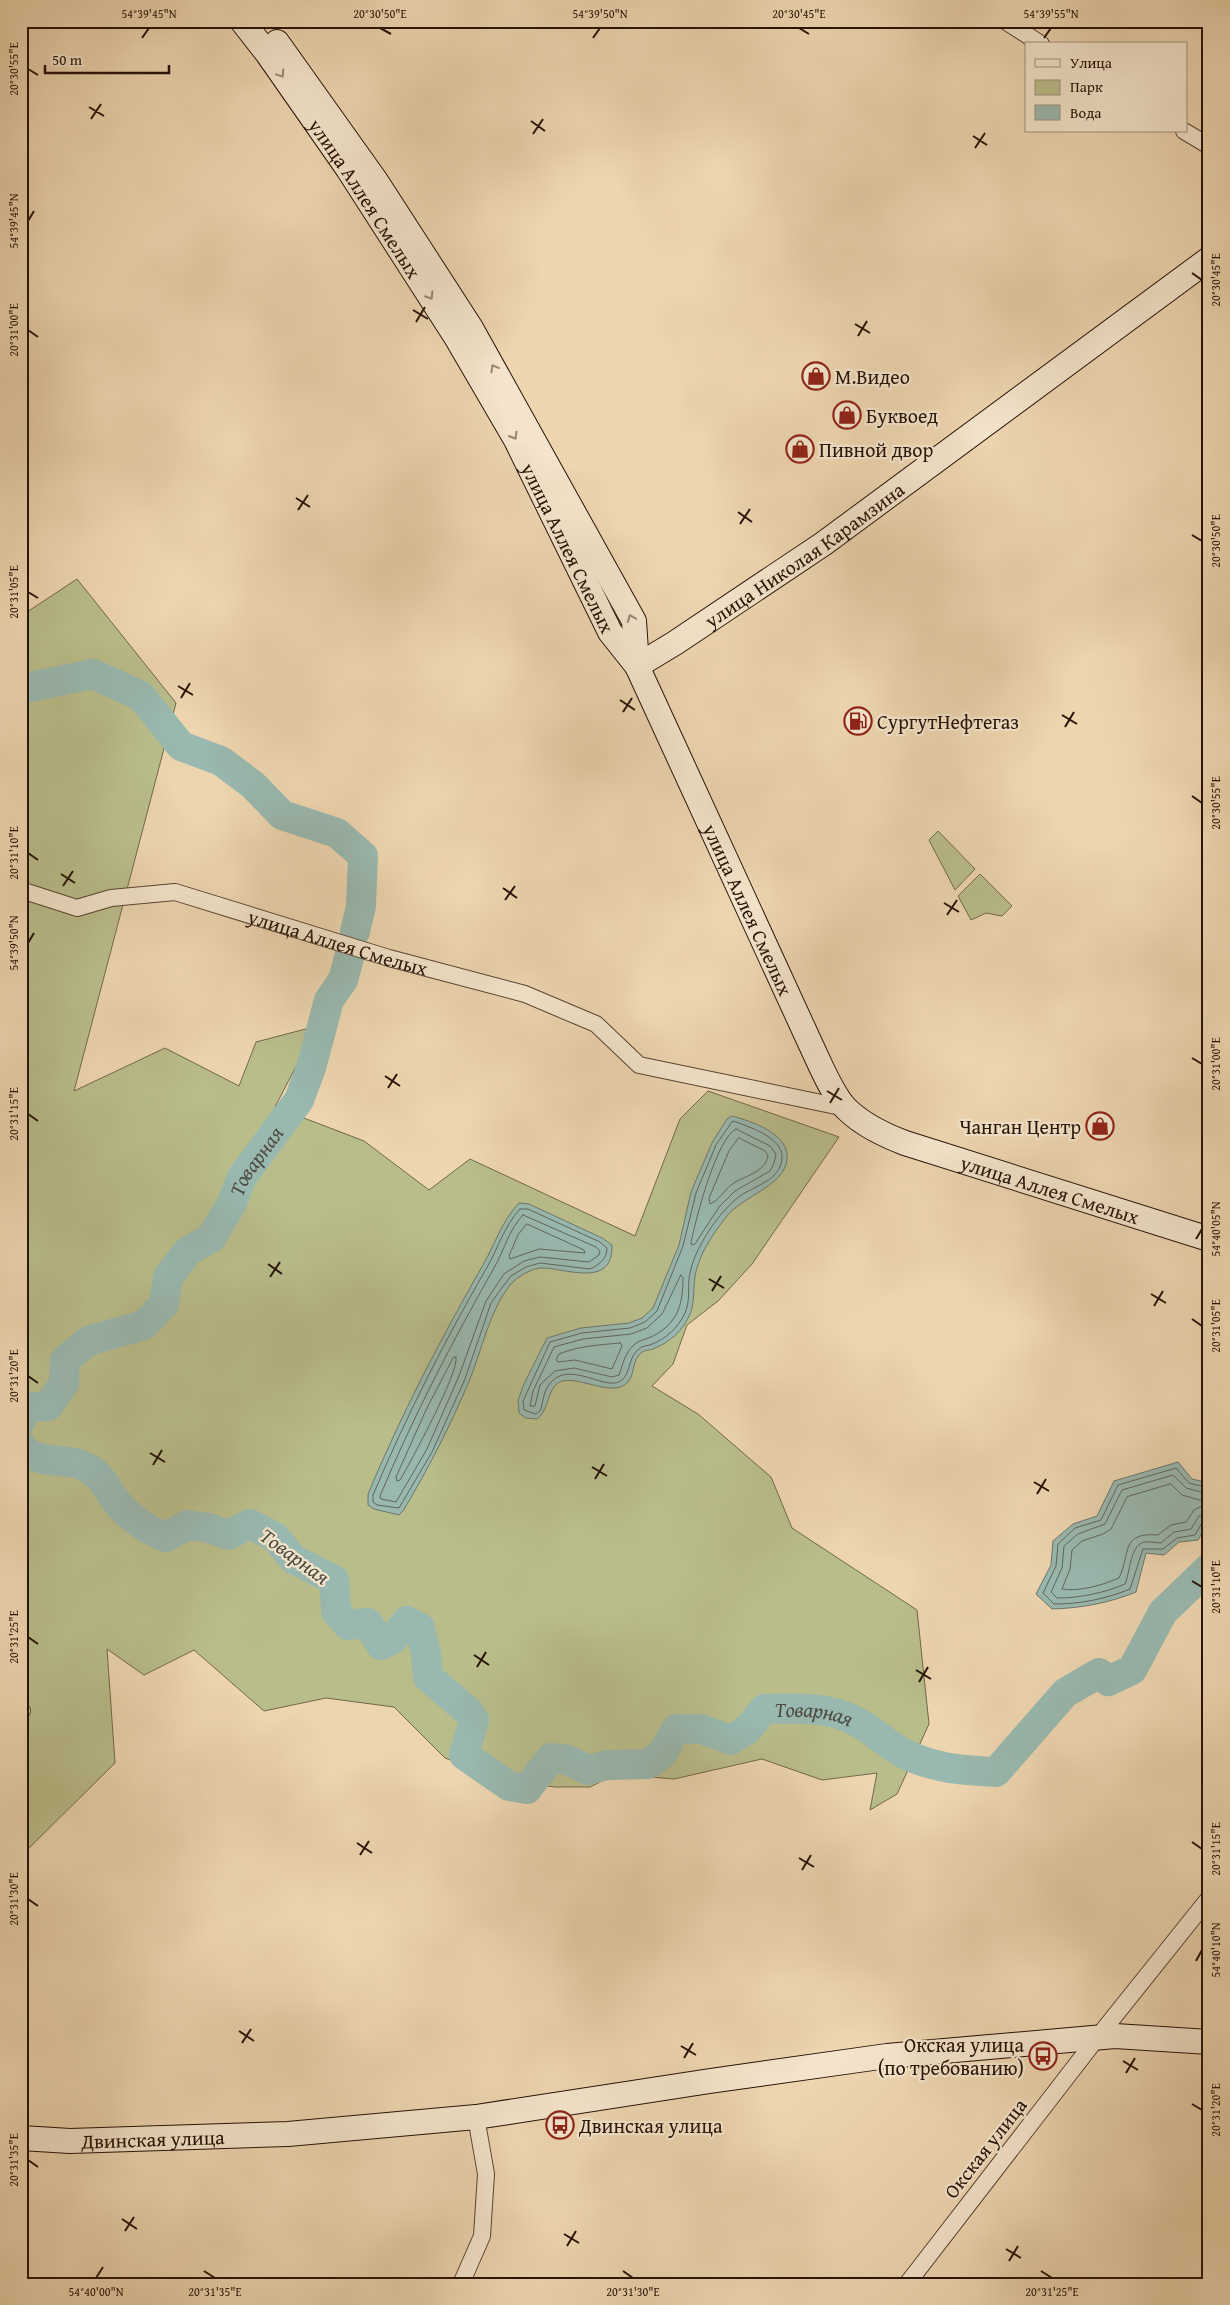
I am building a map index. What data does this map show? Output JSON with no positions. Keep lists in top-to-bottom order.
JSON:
{
  "streets": {
    "main road": ["улица Аллея Смелых", "улица Николая Карамзина", "Двинская улица"],
    "street": ["Окская улица"]
  },
  "crossings": [
    ["улица Аллея Смелых", "улица Николая Карамзина"],
    ["Двинская улица", "Окская улица"]
  ],
  "water": ["Товарная"],
  "places": {
    "shop": [
      "M.Видео",
      "Буквоед",
      "Пивной двор",
      "Чанган Центр"
    ],
    "fuel station": ["СургутНефтегаз"],
    "bus stop": ["Окская улица (по требованию)", "Двинская улица"]
  },
  "legend": ["Улица", "Парк", "Вода"],
  "scale_bar": "50 m",
  "coordinates": [
    "54°39'45\"N",
    "20°30'50\"E",
    "54°39'50\"N",
    "20°30'45\"E",
    "54°39'55\"N",
    "20°30'55\"E",
    "20°31'00\"E",
    "20°31'05\"E",
    "20°31'10\"E",
    "20°31'15\"E",
    "54°40'05\"N",
    "20°31'20\"E",
    "20°31'25\"E",
    "20°31'30\"E",
    "54°40'10\"N",
    "20°31'35\"E",
    "54°40'00\"N"
  ]
}
